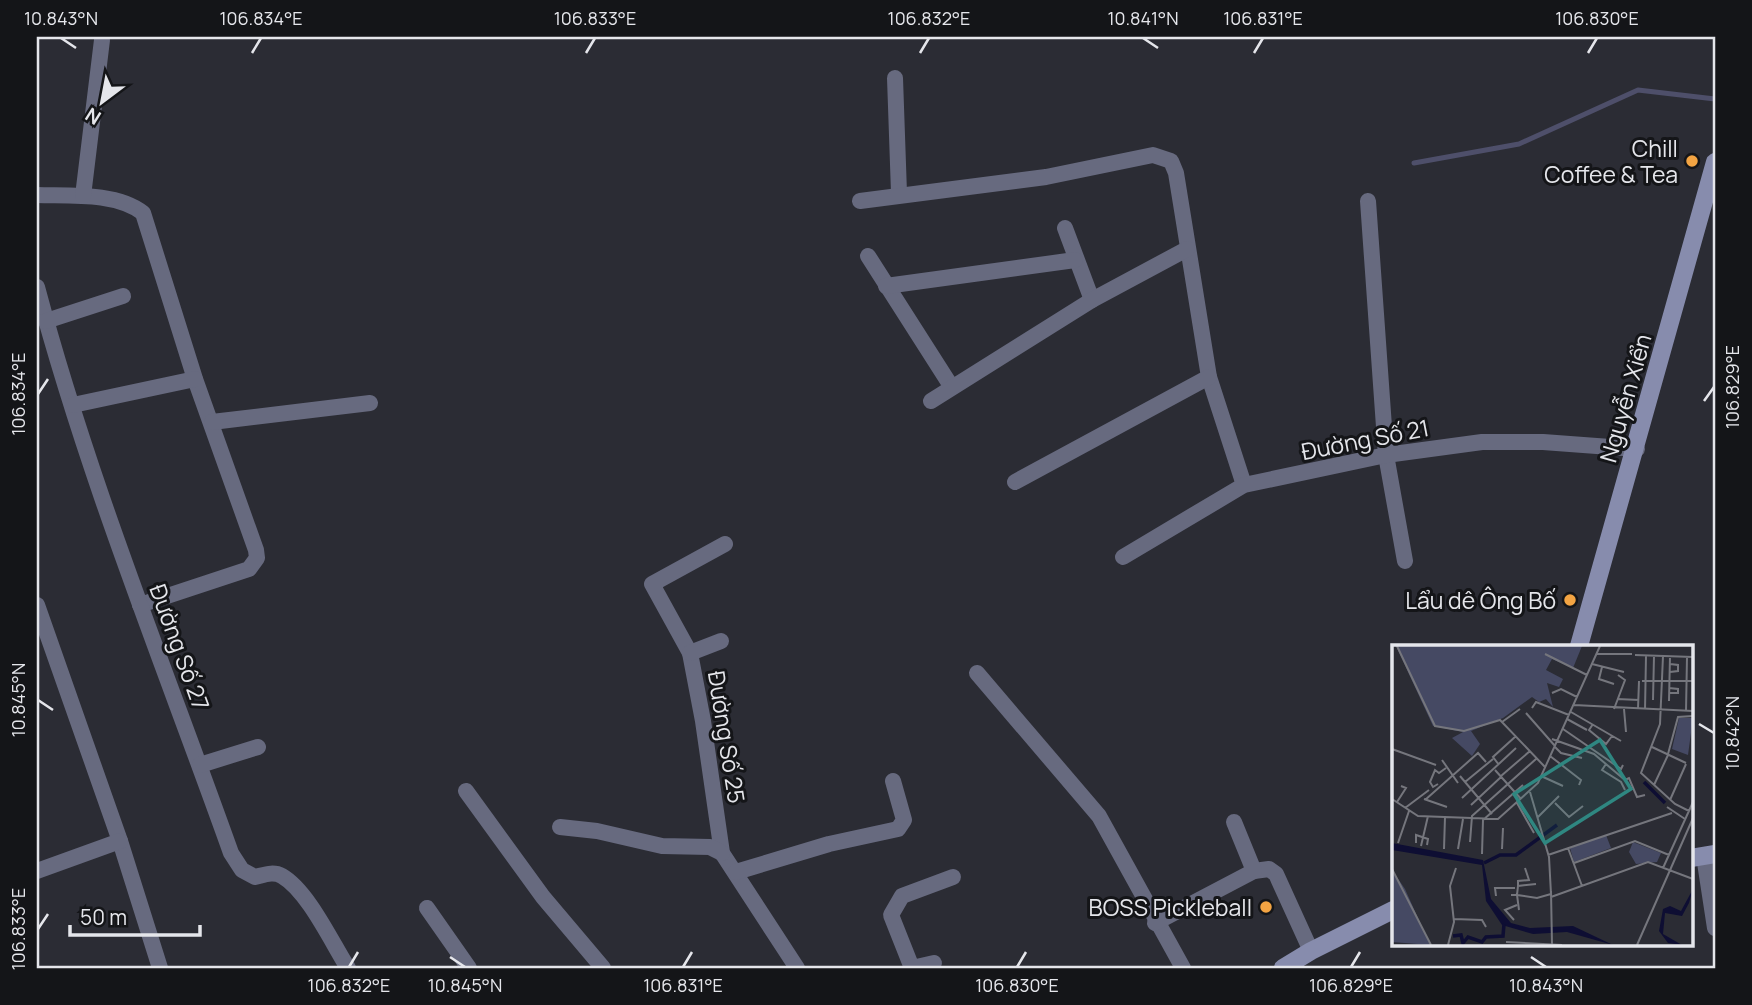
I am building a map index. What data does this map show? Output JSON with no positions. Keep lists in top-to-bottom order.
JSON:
{
  "streets": {
    "main road": ["Nguyễn Xiển"],
    "street": ["Đường Số 21", "Đường Số 27", "Đường Số 25"]
  },
  "crossings": [
    ["Nguyễn Xiển", "Đường Số 21"]
  ],
  "places": ["Chill Coffee & Tea", "Lẩu dê Ông Bố", "BOSS Pickleball"],
  "scale_bar": "50 m",
  "north": "bottom left",
  "coordinates": [
    "10.843°N",
    "106.834°E",
    "106.833°E",
    "106.832°E",
    "10.841°N",
    "106.831°E",
    "106.830°E",
    "106.829°E",
    "10.845°N",
    "10.842°N"
  ]
}
